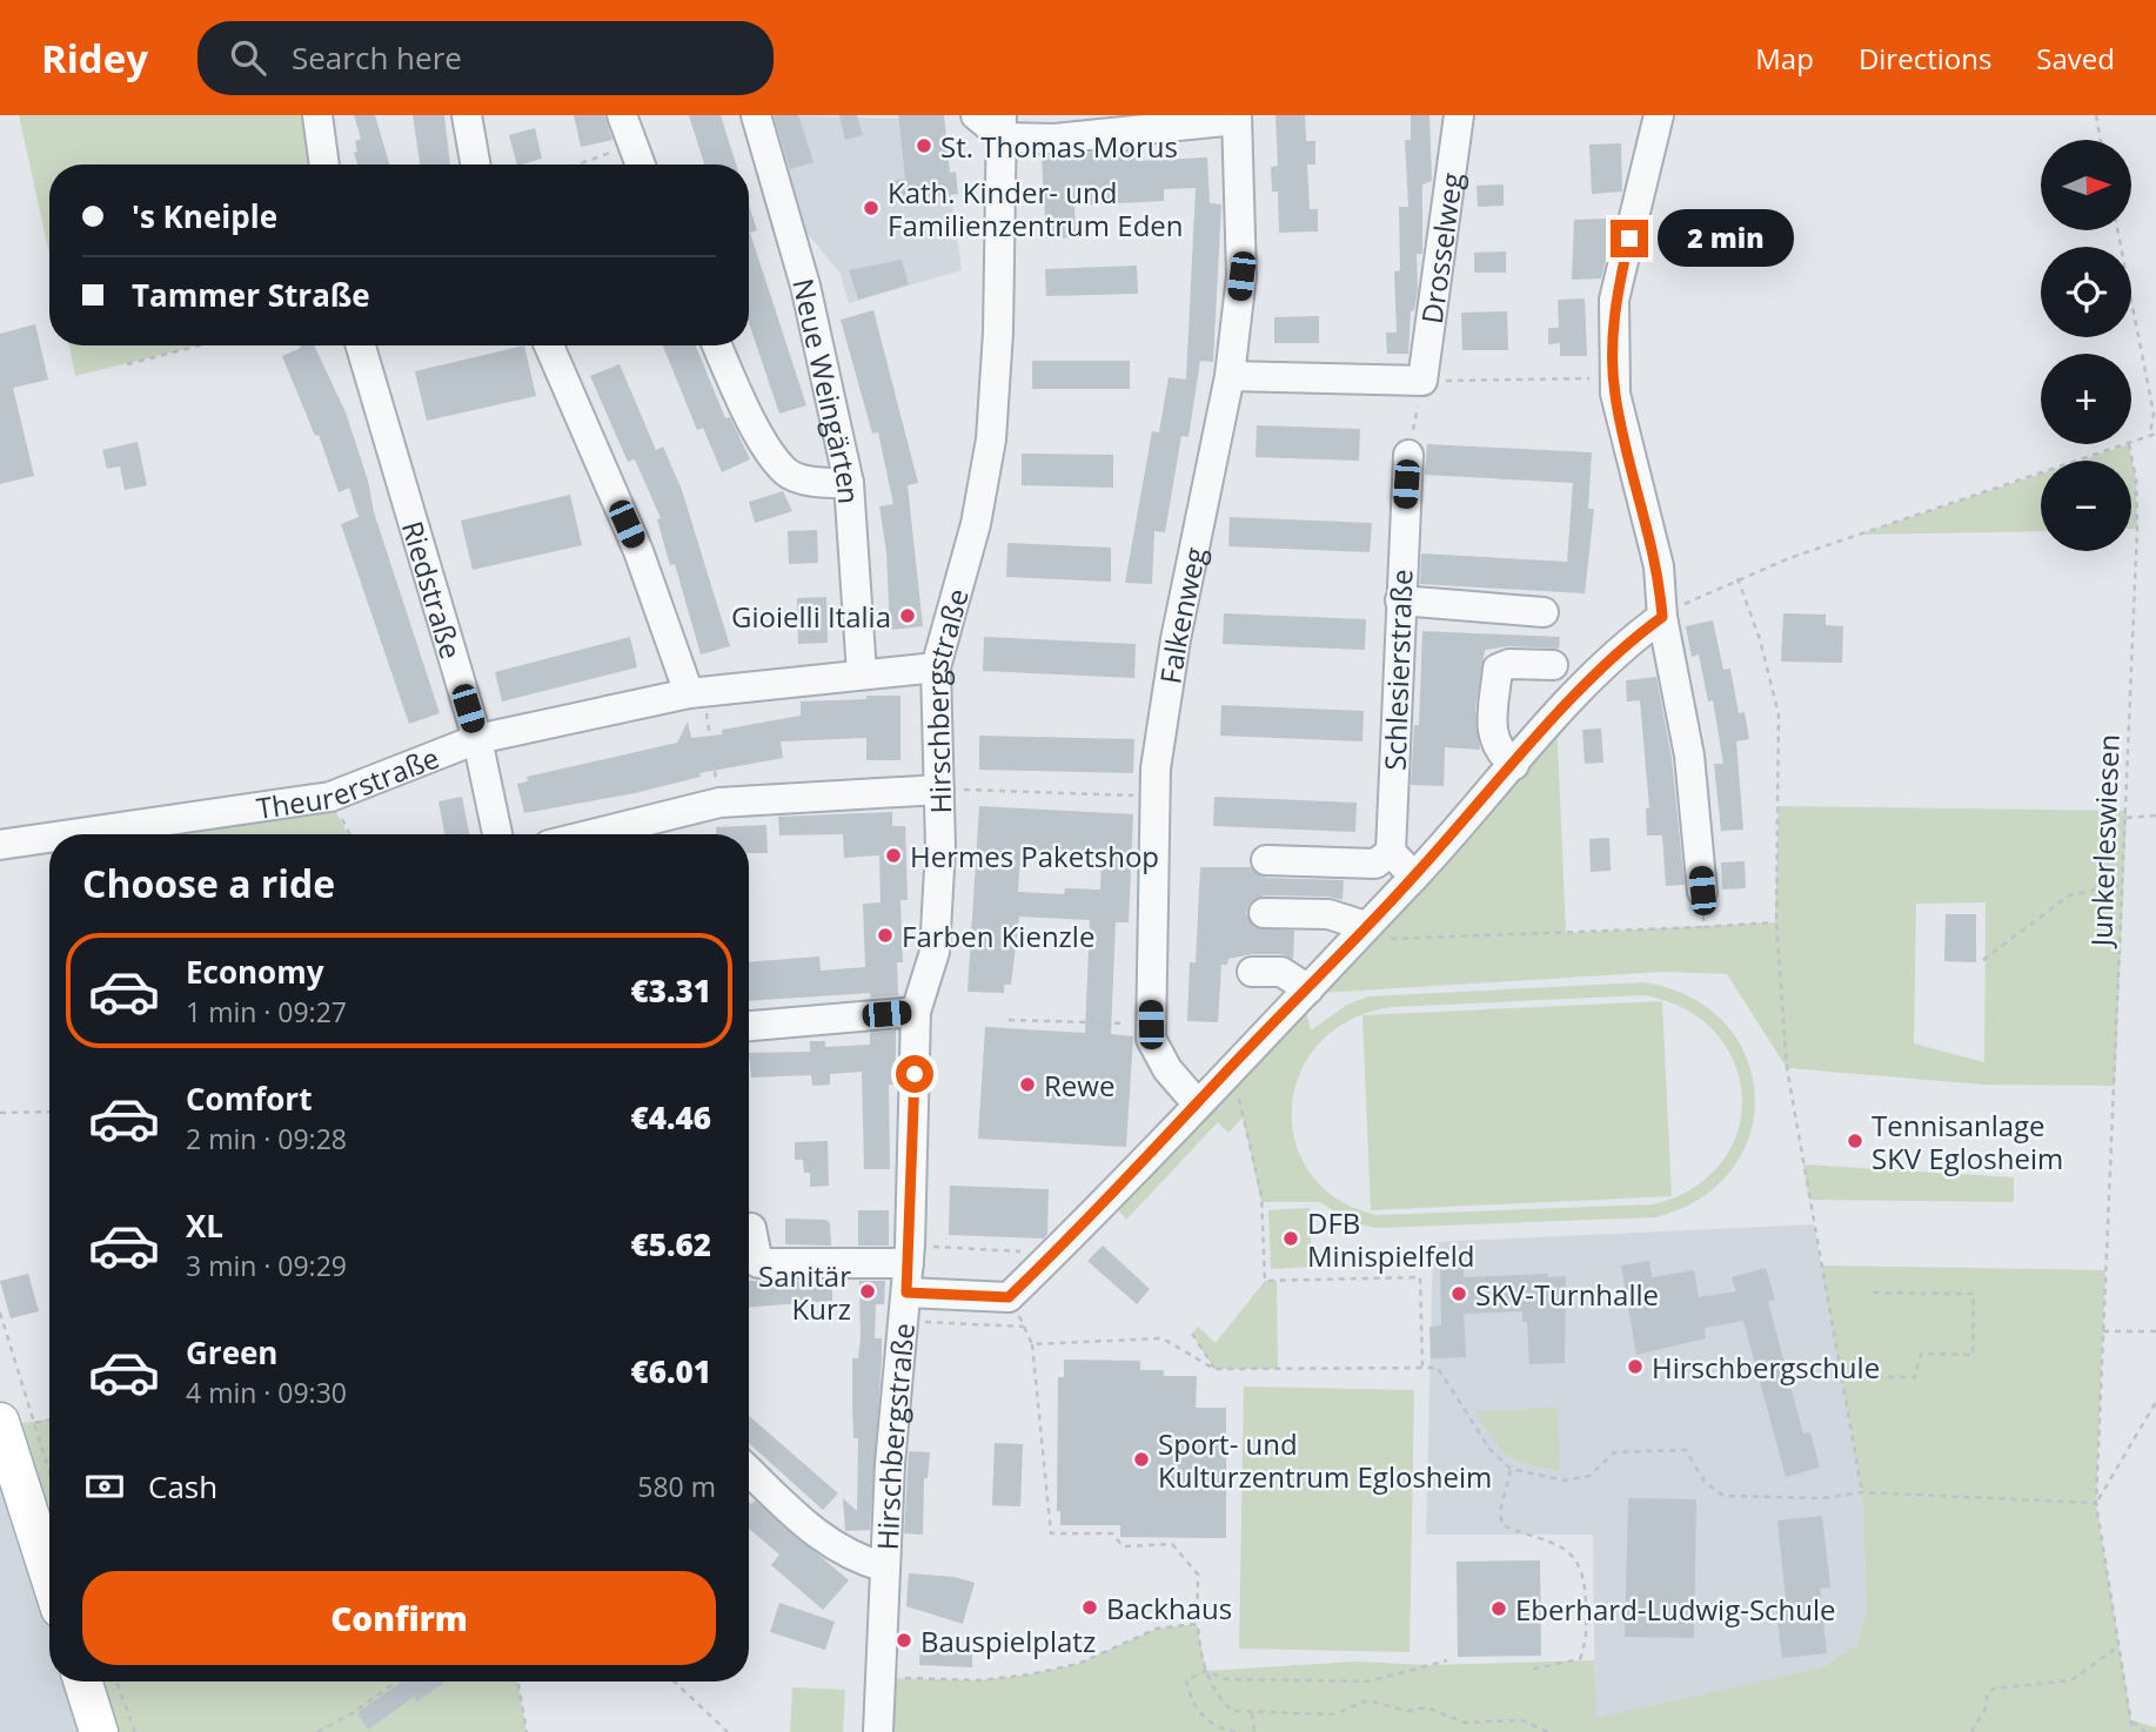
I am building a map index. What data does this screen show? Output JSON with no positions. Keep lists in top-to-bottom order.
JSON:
{
  "streets": {
    "street": [
      "Drosselweg",
      "Neue Weingärten",
      "Riedstraße",
      "Falkenweg",
      "Schlesierstraße",
      "Hirschbergstraße",
      "Theurerstraße"
    ],
    "path": ["Junkerleswiesen"]
  },
  "crossings": [
    ["Neue Weingärten", "Theurerstraße"],
    ["Riedstraße", "Theurerstraße"],
    ["Hirschbergstraße", "Theurerstraße"]
  ],
  "places": [
    "St. Thomas Morus",
    "Kath. Kinder- und Familienzentrum Eden",
    "Gioielli Italia",
    "Hermes Paketshop",
    "Farben Kienzle",
    "Rewe",
    "Tennisanlage SKV Eglosheim",
    "DFB Minispielfeld",
    "Sanitär Kurz",
    "SKV-Turnhalle",
    "Hirschbergschule",
    "Sport- und Kulturzentrum Eglosheim",
    "Backhaus",
    "Eberhard-Ludwig-Schule",
    "Bauspielplatz"
  ],
  "north": "right",
  "page": {
    "header": "Ridey",
    "search": "Search here",
    "nav": ["Map", "Directions", "Saved"],
    "map_buttons": ["+", "−"],
    "banner": ["'s Kneiple", "Tammer Straße"],
    "bubble": "2 min",
    "heading": "Choose a ride",
    "list": [
      {
        "name": "Economy",
        "note": "1 min · 09:27",
        "value": "€3.31"
      },
      {
        "name": "Comfort",
        "note": "2 min · 09:28",
        "value": "€4.46"
      },
      {
        "name": "XL",
        "note": "3 min · 09:29",
        "value": "€5.62"
      },
      {
        "name": "Green",
        "note": "4 min · 09:30",
        "value": "€6.01"
      }
    ],
    "pay": ["Cash", "580 m"],
    "buttons": "Confirm"
  }
}
